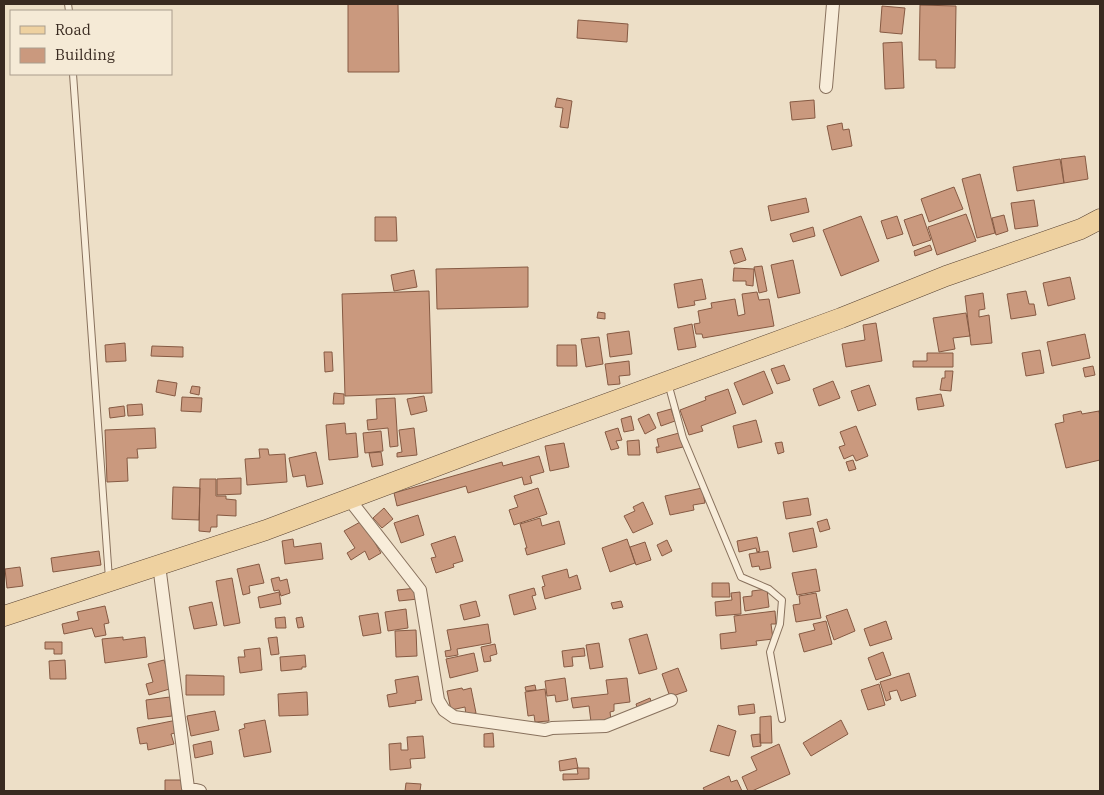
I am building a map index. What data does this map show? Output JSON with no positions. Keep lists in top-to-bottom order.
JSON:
{
  "legend": ["Road", "Building"]
}
